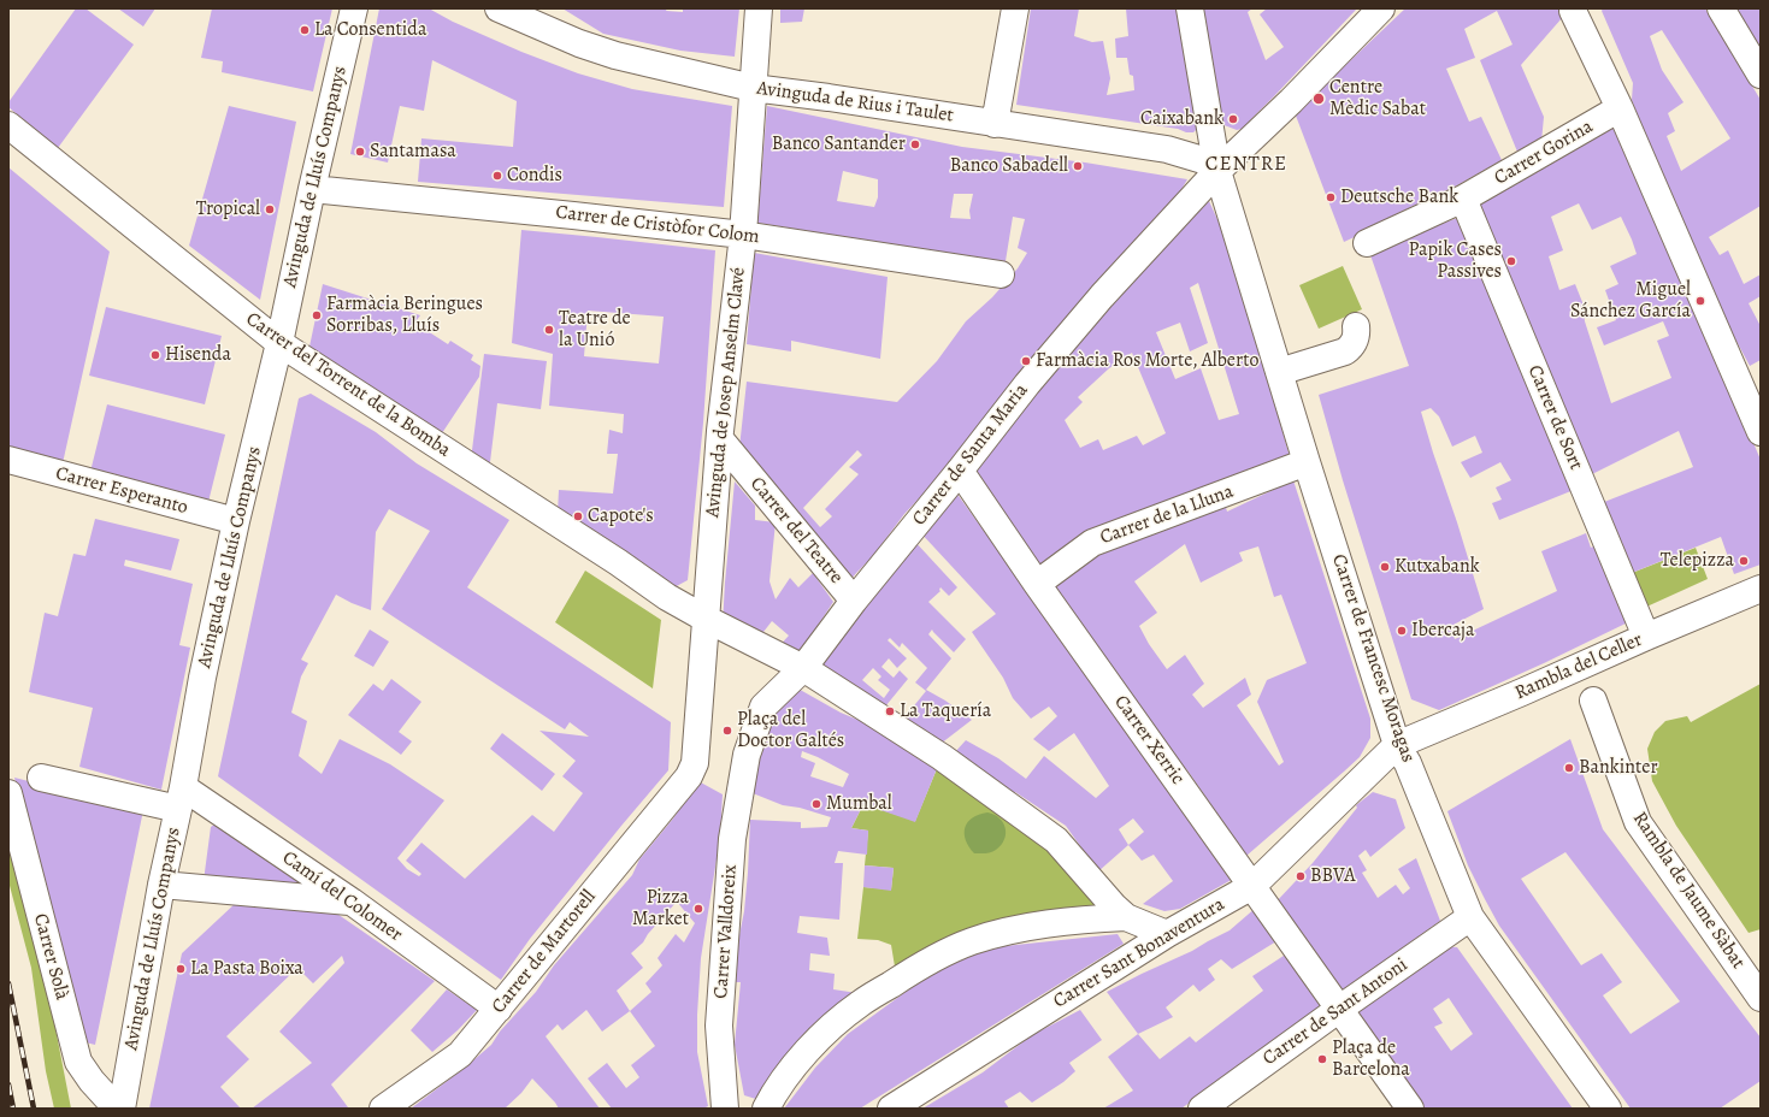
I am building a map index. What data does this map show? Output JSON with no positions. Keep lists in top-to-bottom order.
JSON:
{
  "streets": {
    "street": [
      "Avinguda de Rius i Taulet",
      "Carrer Gorina",
      "Avinguda de Lluís Companys",
      "Carrer de Cristòfor Colom",
      "Carrer del Torrent de la Bomba",
      "Avinguda de Josep Anselm Clavé",
      "Carrer de Sort",
      "Carrer de Santa Maria",
      "Carrer Esperanto",
      "Carrer de la Lluna",
      "Carrer del Teatre",
      "Carrer de Francesc Moragas",
      "Rambla del Celler",
      "Carrer Xerric",
      "Rambla de Jaume Sàbat",
      "Camí del Colomer",
      "Carrer Valldoreix",
      "Carrer de Martorell",
      "Carrer Sant Bonaventura",
      "Carrer Solà",
      "Carrer de Sant Antoni"
    ]
  },
  "crossings": [
    ["Avinguda de Rius i Taulet", "Avinguda de Josep Anselm Clavé"],
    ["Avinguda de Rius i Taulet", "Carrer de Santa Maria"],
    ["Avinguda de Rius i Taulet", "Carrer de Francesc Moragas"],
    ["Carrer Gorina", "Carrer de Sort"],
    ["Avinguda de Lluís Companys", "Carrer de Cristòfor Colom"],
    ["Avinguda de Lluís Companys", "Carrer del Torrent de la Bomba"],
    ["Avinguda de Lluís Companys", "Carrer Esperanto"],
    ["Avinguda de Lluís Companys", "Camí del Colomer"],
    ["Carrer de Cristòfor Colom", "Avinguda de Josep Anselm Clavé"],
    ["Carrer del Torrent de la Bomba", "Avinguda de Josep Anselm Clavé"],
    ["Carrer del Torrent de la Bomba", "Carrer de Santa Maria"],
    ["Avinguda de Josep Anselm Clavé", "Carrer del Teatre"],
    ["Avinguda de Josep Anselm Clavé", "Carrer de Martorell"],
    ["Carrer de Sort", "Rambla del Celler"],
    ["Carrer de Santa Maria", "Carrer del Teatre"],
    ["Carrer de Santa Maria", "Carrer de Francesc Moragas"],
    ["Carrer de Santa Maria", "Carrer Xerric"],
    ["Carrer de Santa Maria", "Carrer Valldoreix"],
    ["Carrer de la Lluna", "Carrer de Francesc Moragas"],
    ["Carrer de la Lluna", "Carrer Xerric"],
    ["Carrer de Francesc Moragas", "Rambla del Celler"],
    ["Carrer de Francesc Moragas", "Carrer Sant Bonaventura"],
    ["Carrer de Francesc Moragas", "Carrer de Sant Antoni"],
    ["Rambla del Celler", "Carrer Sant Bonaventura"],
    ["Carrer Xerric", "Carrer Sant Bonaventura"],
    ["Carrer Xerric", "Carrer de Sant Antoni"],
    ["Camí del Colomer", "Carrer de Martorell"]
  ],
  "districts": ["CENTRE"],
  "places": [
    "La Consentida",
    "Centre Mèdic Sabat",
    "Caixabank",
    "Banco Santander",
    "Santamasa",
    "Banco Sabadell",
    "Condis",
    "Deutsche Bank",
    "Tropical",
    "Papik Cases Passives",
    "Miguel Sánchez García",
    "Farmàcia Beringues Sorribas, Lluís",
    "Teatre de la Unió",
    "Hisenda",
    "Farmàcia Ros Morte, Alberto",
    "Capote's",
    "Telepizza",
    "Kutxabank",
    "Ibercaja",
    "La Taquería",
    "Plaça del Doctor Galtés",
    "Bankinter",
    "Mumbal",
    "BBVA",
    "Pizza Market",
    "La Pasta Boixa",
    "Plaça de Barcelona"
  ]
}
